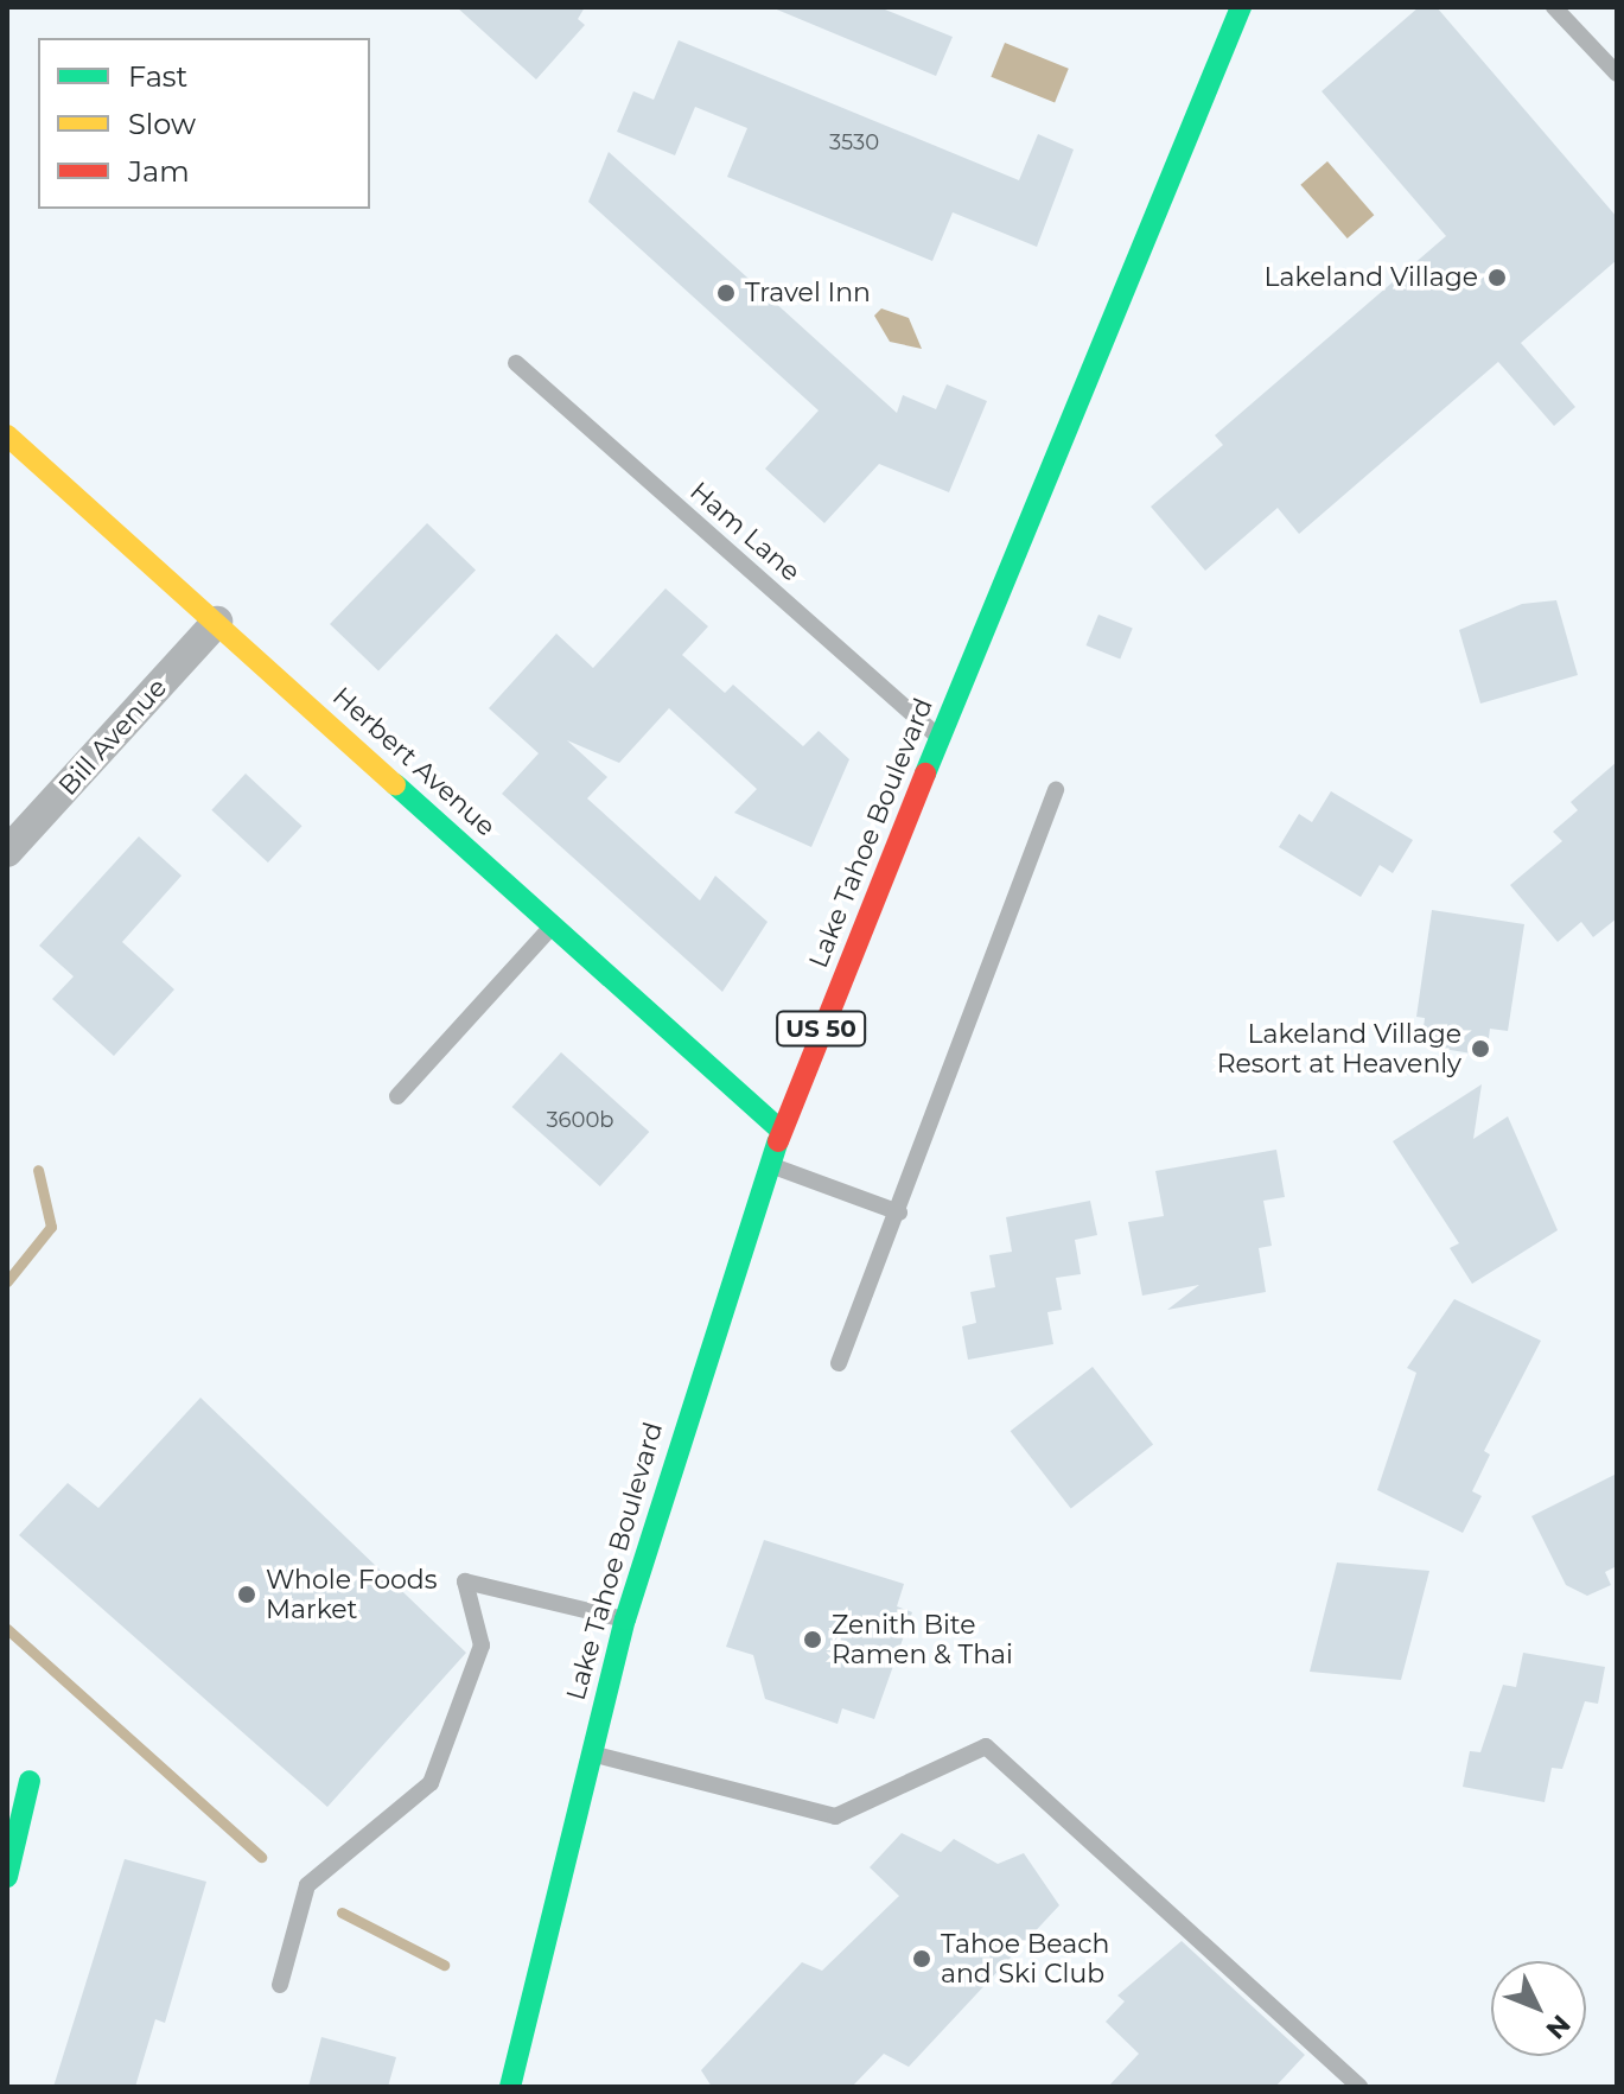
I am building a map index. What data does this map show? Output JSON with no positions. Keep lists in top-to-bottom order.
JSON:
{
  "streets": {
    "main road": ["Herbert Avenue", "Lake Tahoe Boulevard", "US 50"],
    "street": ["Bill Avenue"],
    "lane": ["Ham Lane"]
  },
  "crossings": [
    ["Ham Lane", "Lake Tahoe Boulevard"],
    ["Bill Avenue", "Herbert Avenue"],
    ["Herbert Avenue", "Lake Tahoe Boulevard"]
  ],
  "places": [
    "Lakeland Village",
    "Travel Inn",
    "Lakeland Village Resort at Heavenly",
    "Whole Foods Market",
    "Zenith Bite Ramen & Thai",
    "Tahoe Beach and Ski Club"
  ],
  "house_numbers": ["3530", "3600b"],
  "legend": ["Fast", "Slow", "Jam"],
  "north": "bottom right"
}
